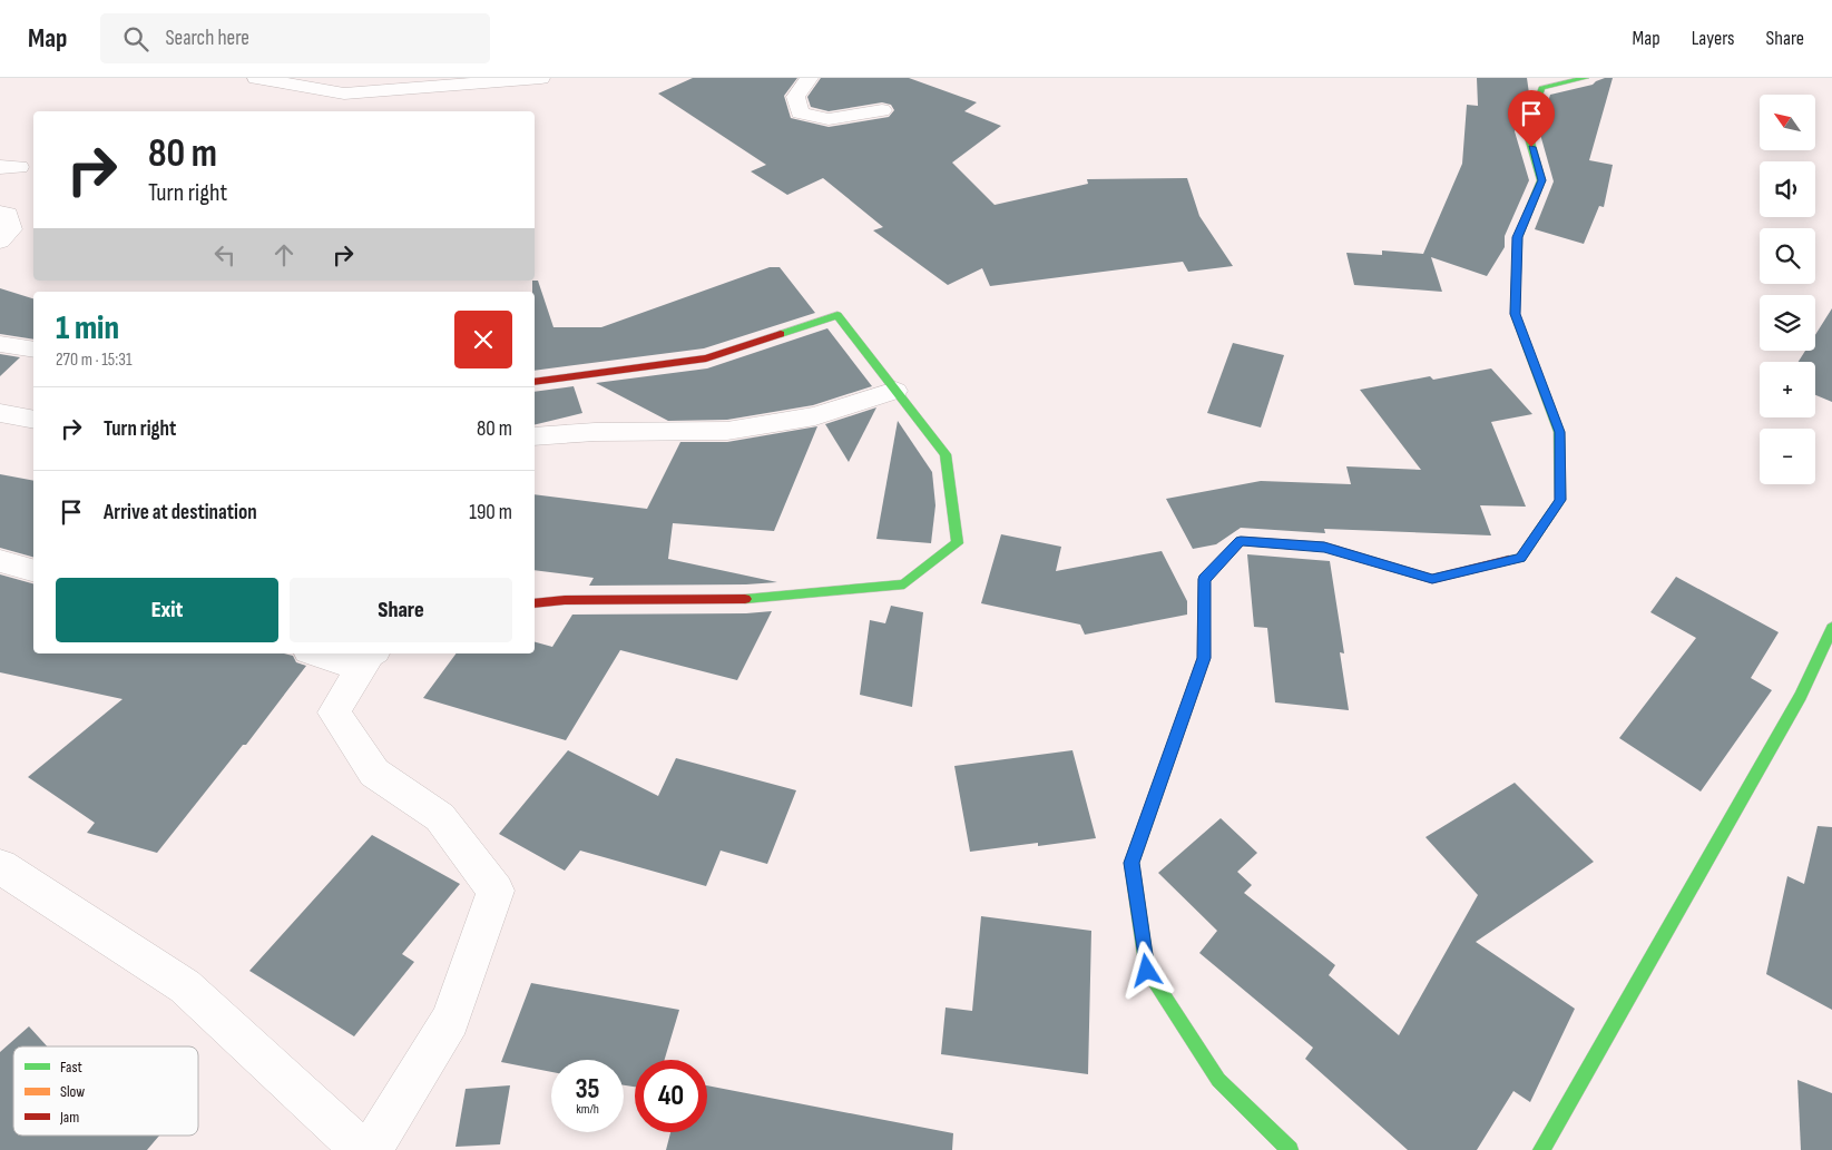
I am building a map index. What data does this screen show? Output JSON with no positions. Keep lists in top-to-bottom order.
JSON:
{
  "legend": ["Fast", "Slow", "Jam"],
  "north": "top left",
  "page": {
    "header": "Map",
    "search": "Search here",
    "nav": ["Map", "Layers", "Share"],
    "map_buttons": ["+", "−"],
    "turn": ["80 m", "Turn right"],
    "heading": ["1 min", "270 m · 15:31"],
    "list": [
      {
        "name": "Turn right",
        "value": "80 m"
      },
      {
        "name": "Arrive at destination",
        "value": "190 m"
      }
    ],
    "buttons": ["Exit", "Share"],
    "speed": "35 km/h",
    "limit": "40"
  }
}
